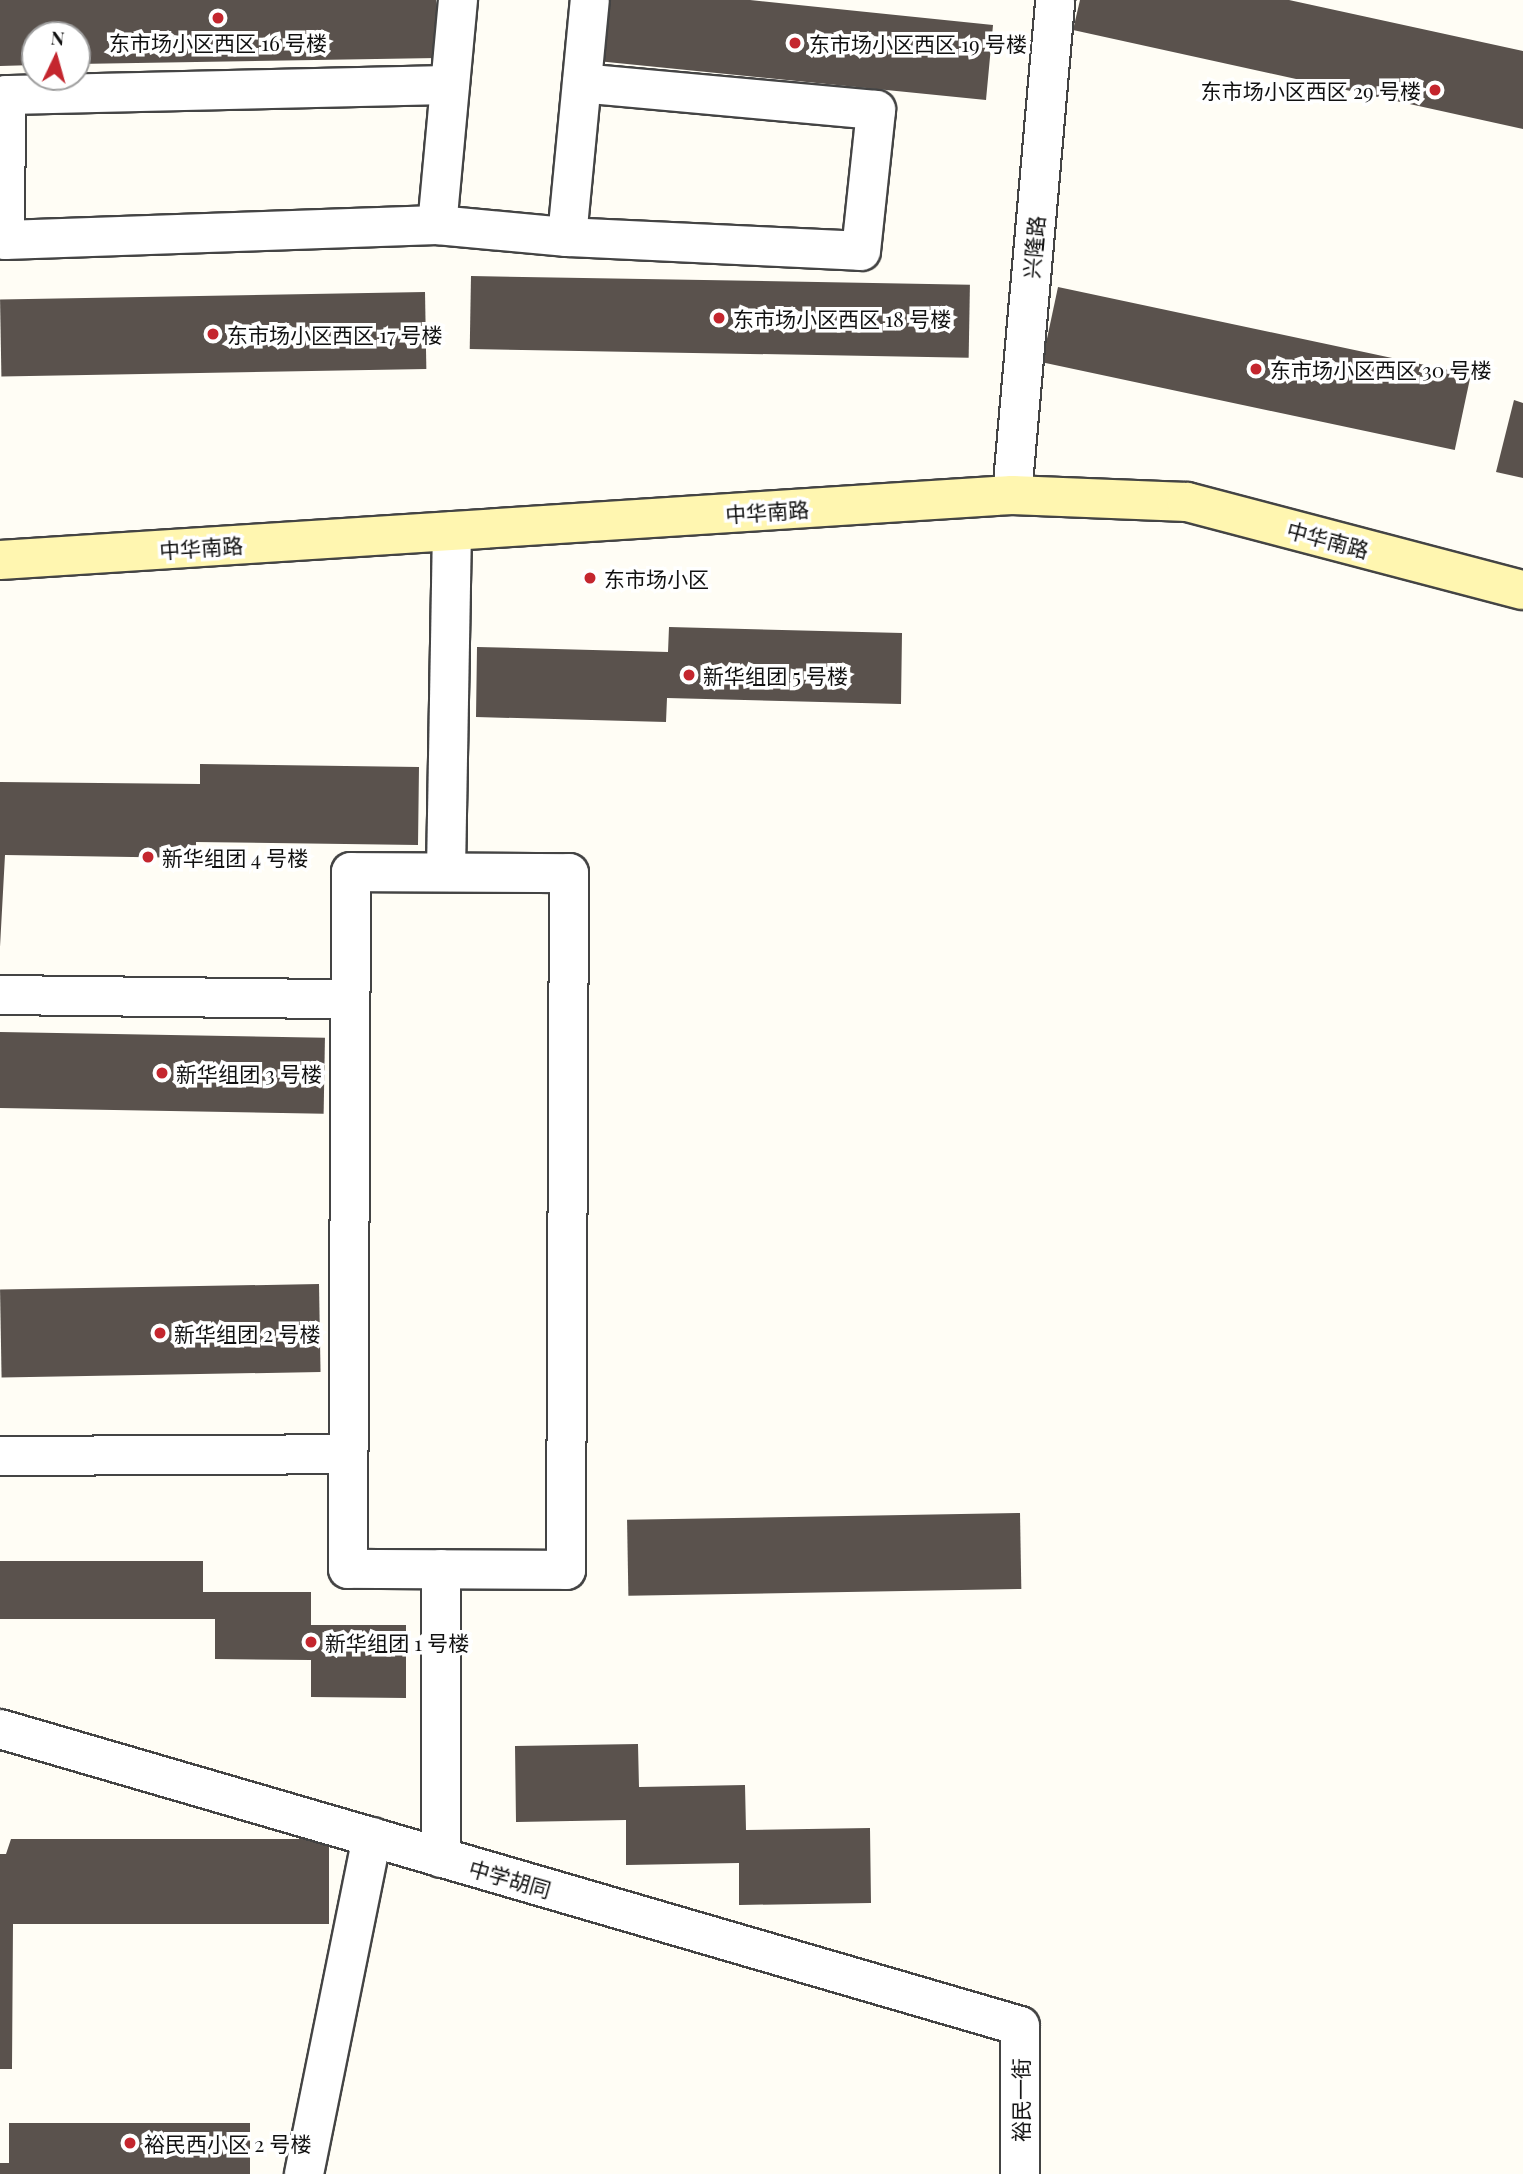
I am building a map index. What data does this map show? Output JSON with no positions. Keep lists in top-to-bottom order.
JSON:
{
  "streets": {
    "main road": ["中华南路"],
    "street": ["兴隆路", "中学胡同", "裕民一街"]
  },
  "crossings": [
    ["兴隆路", "中华南路"],
    ["中学胡同", "裕民一街"]
  ],
  "places": [
    "东市场小区西区 16 号楼",
    "东市场小区西区 19 号楼",
    "东市场小区西区 29 号楼",
    "东市场小区西区 18 号楼",
    "东市场小区西区 17 号楼",
    "东市场小区西区 30 号楼",
    "东市场小区",
    "新华组团 5 号楼",
    "新华组团 4 号楼",
    "新华组团 3 号楼",
    "新华组团 2 号楼",
    "新华组团 1 号楼",
    "裕民西小区 2 号楼"
  ],
  "north": "top"
}
